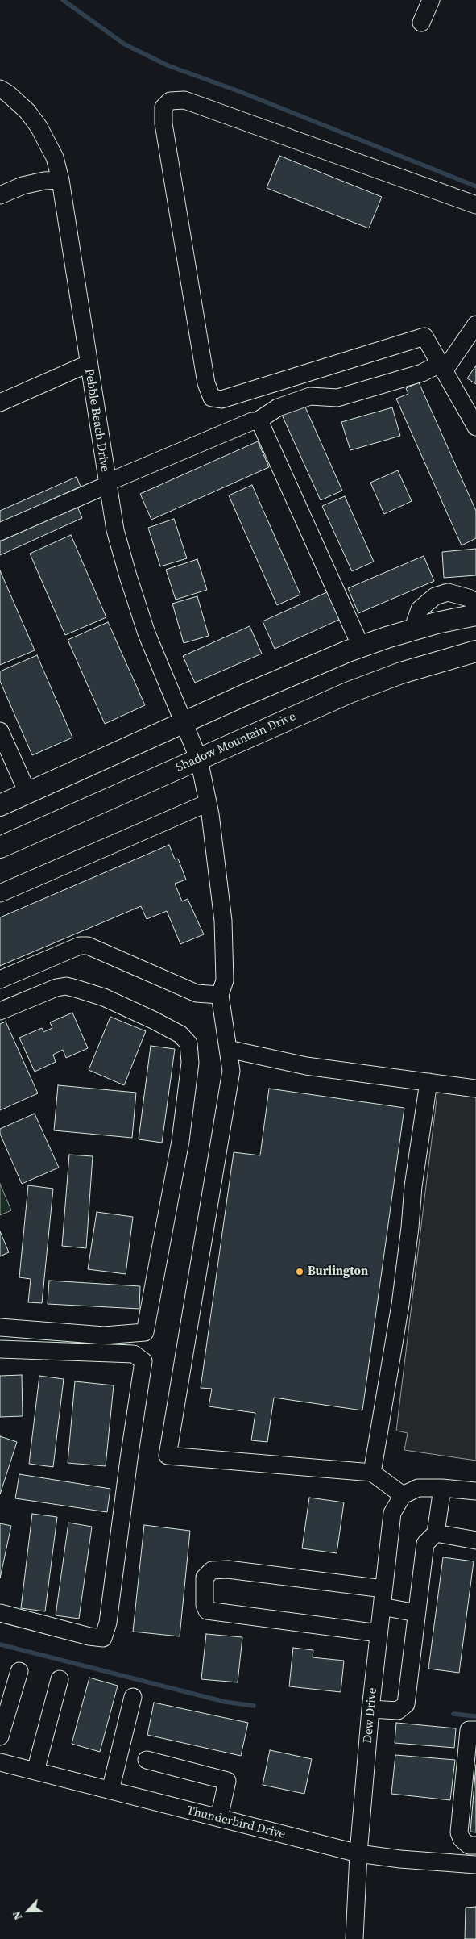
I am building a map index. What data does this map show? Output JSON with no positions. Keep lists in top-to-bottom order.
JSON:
{
  "streets": {
    "main road": ["Shadow Mountain Drive"],
    "street": ["Pebble Beach Drive", "Dew Drive", "Thunderbird Drive"]
  },
  "crossings": [
    ["Pebble Beach Drive", "Shadow Mountain Drive"],
    ["Dew Drive", "Thunderbird Drive"]
  ],
  "places": ["Burlington"],
  "north": "bottom left"
}
